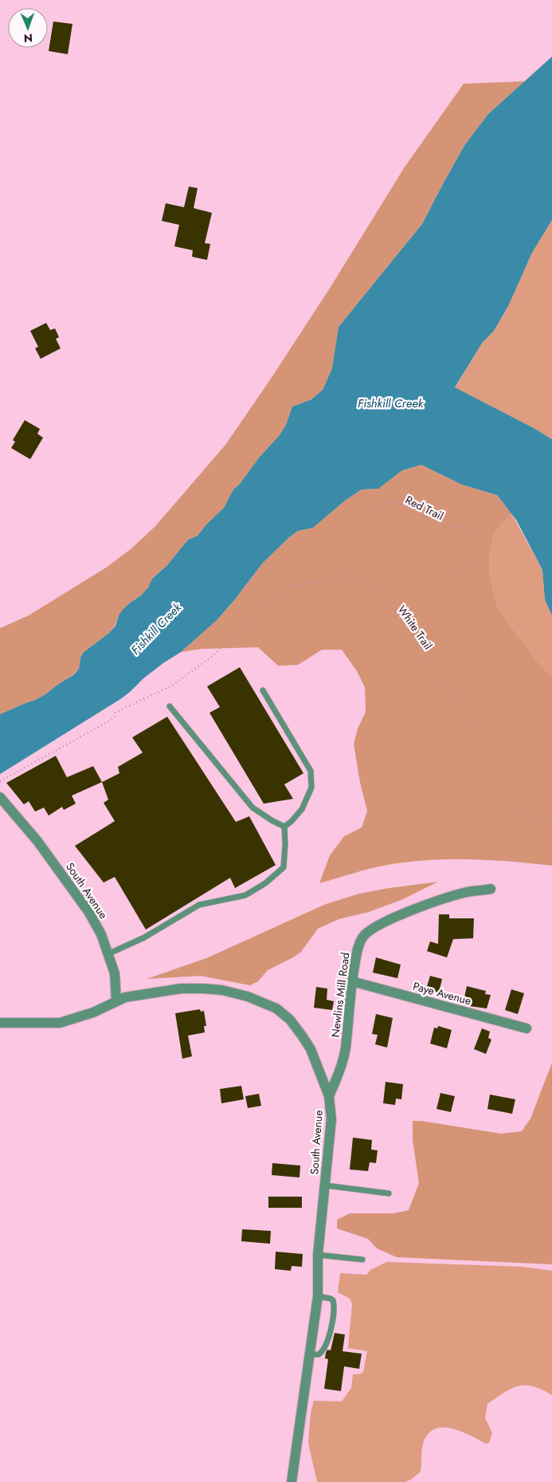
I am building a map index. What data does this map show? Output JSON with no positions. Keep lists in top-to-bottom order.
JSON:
{
  "streets": {
    "street": ["South Avenue", "Paye Avenue", "Newlins Mill Road"],
    "path": ["Red Trail", "White Trail"]
  },
  "crossings": [
    ["Red Trail", "White Trail"],
    ["South Avenue", "Newlins Mill Road"],
    ["Paye Avenue", "Newlins Mill Road"]
  ],
  "water": ["Fishkill Creek"],
  "north": "bottom"
}
